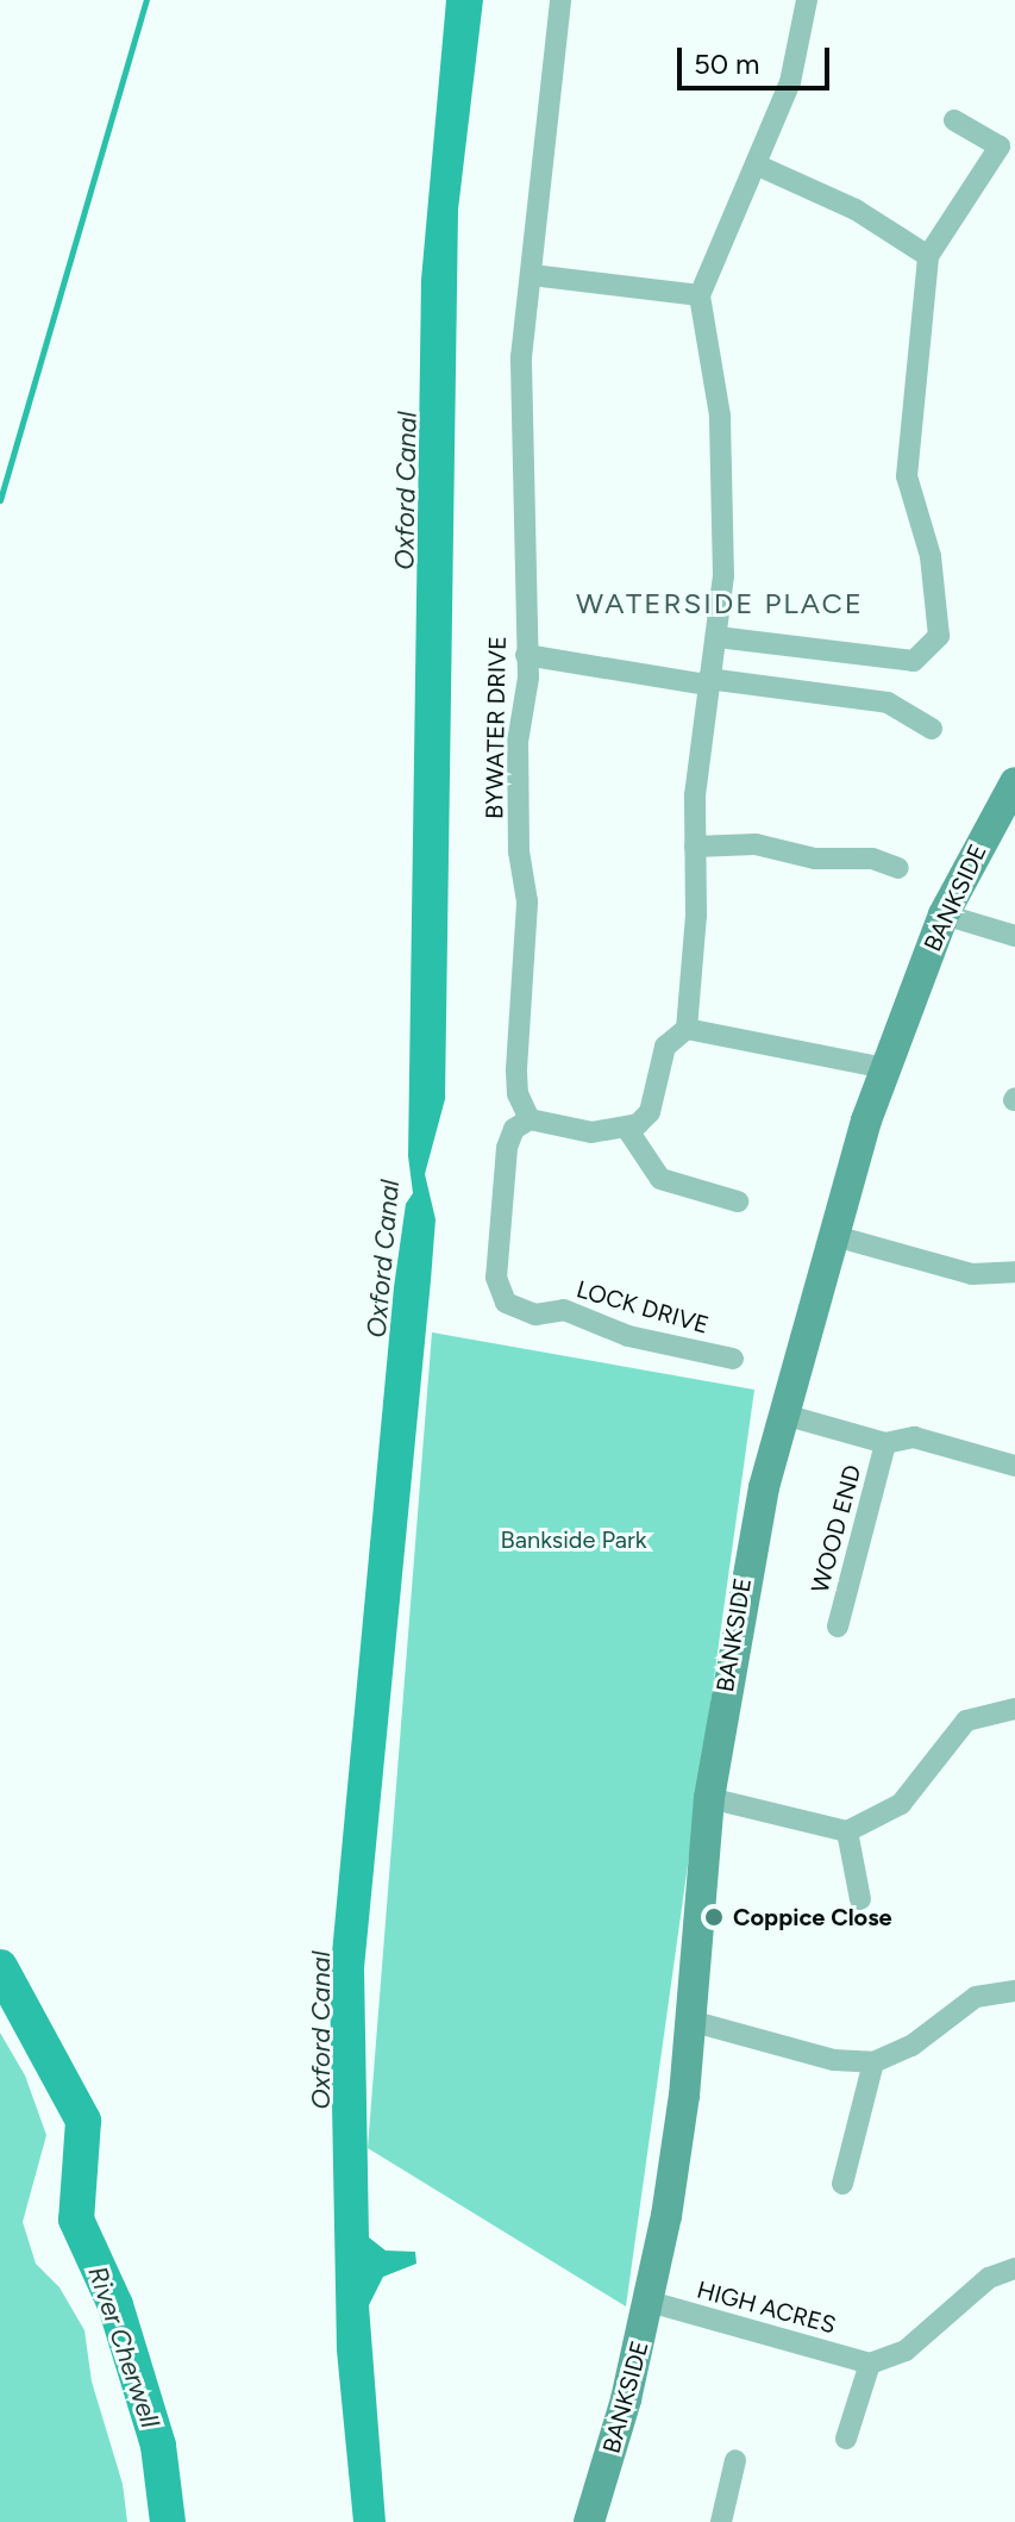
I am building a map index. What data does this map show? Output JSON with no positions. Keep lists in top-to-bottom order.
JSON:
{
  "streets": {
    "street": [
      "BYWATER DRIVE",
      "BANKSIDE",
      "LOCK DRIVE",
      "WOOD END",
      "HIGH ACRES"
    ]
  },
  "crossings": [
    ["BYWATER DRIVE", "LOCK DRIVE"],
    ["BANKSIDE", "WOOD END"],
    ["BANKSIDE", "HIGH ACRES"]
  ],
  "districts": ["WATERSIDE PLACE"],
  "water": ["Oxford Canal", "River Cherwell"],
  "parks": ["Bankside Park"],
  "places": ["Coppice Close"],
  "scale_bar": "50 m"
}
